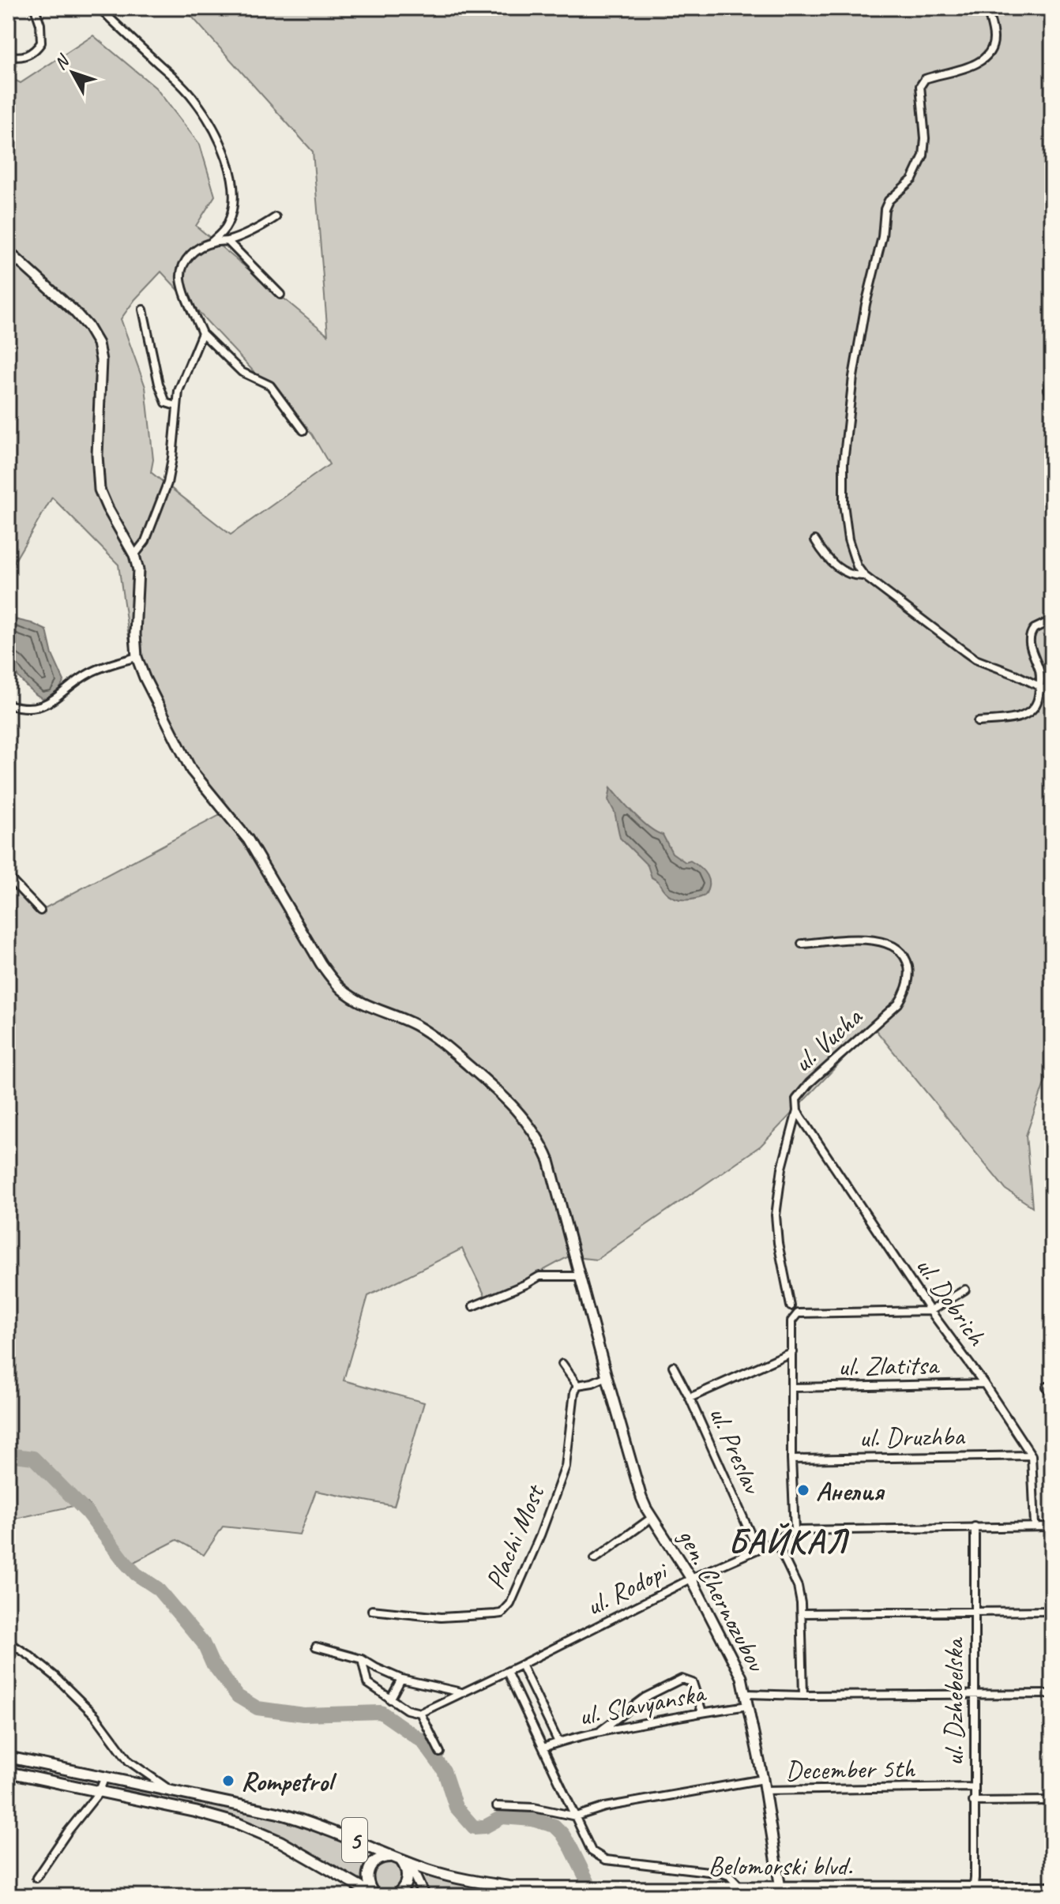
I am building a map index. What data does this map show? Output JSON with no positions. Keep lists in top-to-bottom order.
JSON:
{
  "streets": {
    "main road": ["5", "Belomorski blvd."],
    "street": [
      "ul. Vucha",
      "ul. Dobrich",
      "ul. Zlatitsa",
      "ul. Druzhba",
      "ul. Preslav",
      "Plachi Most",
      "ul. Rodopi",
      "gen. Chernozubov",
      "ul. Dzhebelska",
      "ul. Slavyanska",
      "December 5th"
    ]
  },
  "crossings": [
    ["ul. Vucha", "ul. Dobrich"],
    ["ul. Dobrich", "ul. Zlatitsa"],
    ["ul. Dobrich", "ul. Druzhba"],
    ["ul. Preslav", "ul. Rodopi"],
    ["ul. Rodopi", "gen. Chernozubov"],
    ["ul. Rodopi", "ul. Dzhebelska"],
    ["gen. Chernozubov", "ul. Slavyanska"],
    ["gen. Chernozubov", "December 5th"],
    ["gen. Chernozubov", "Belomorski blvd."],
    ["ul. Dzhebelska", "December 5th"],
    ["ul. Dzhebelska", "Belomorski blvd."],
    ["5", "Belomorski blvd."]
  ],
  "districts": ["БАЙКАЛ"],
  "places": ["Анелия", "Rompetrol"],
  "north": "top left"
}
